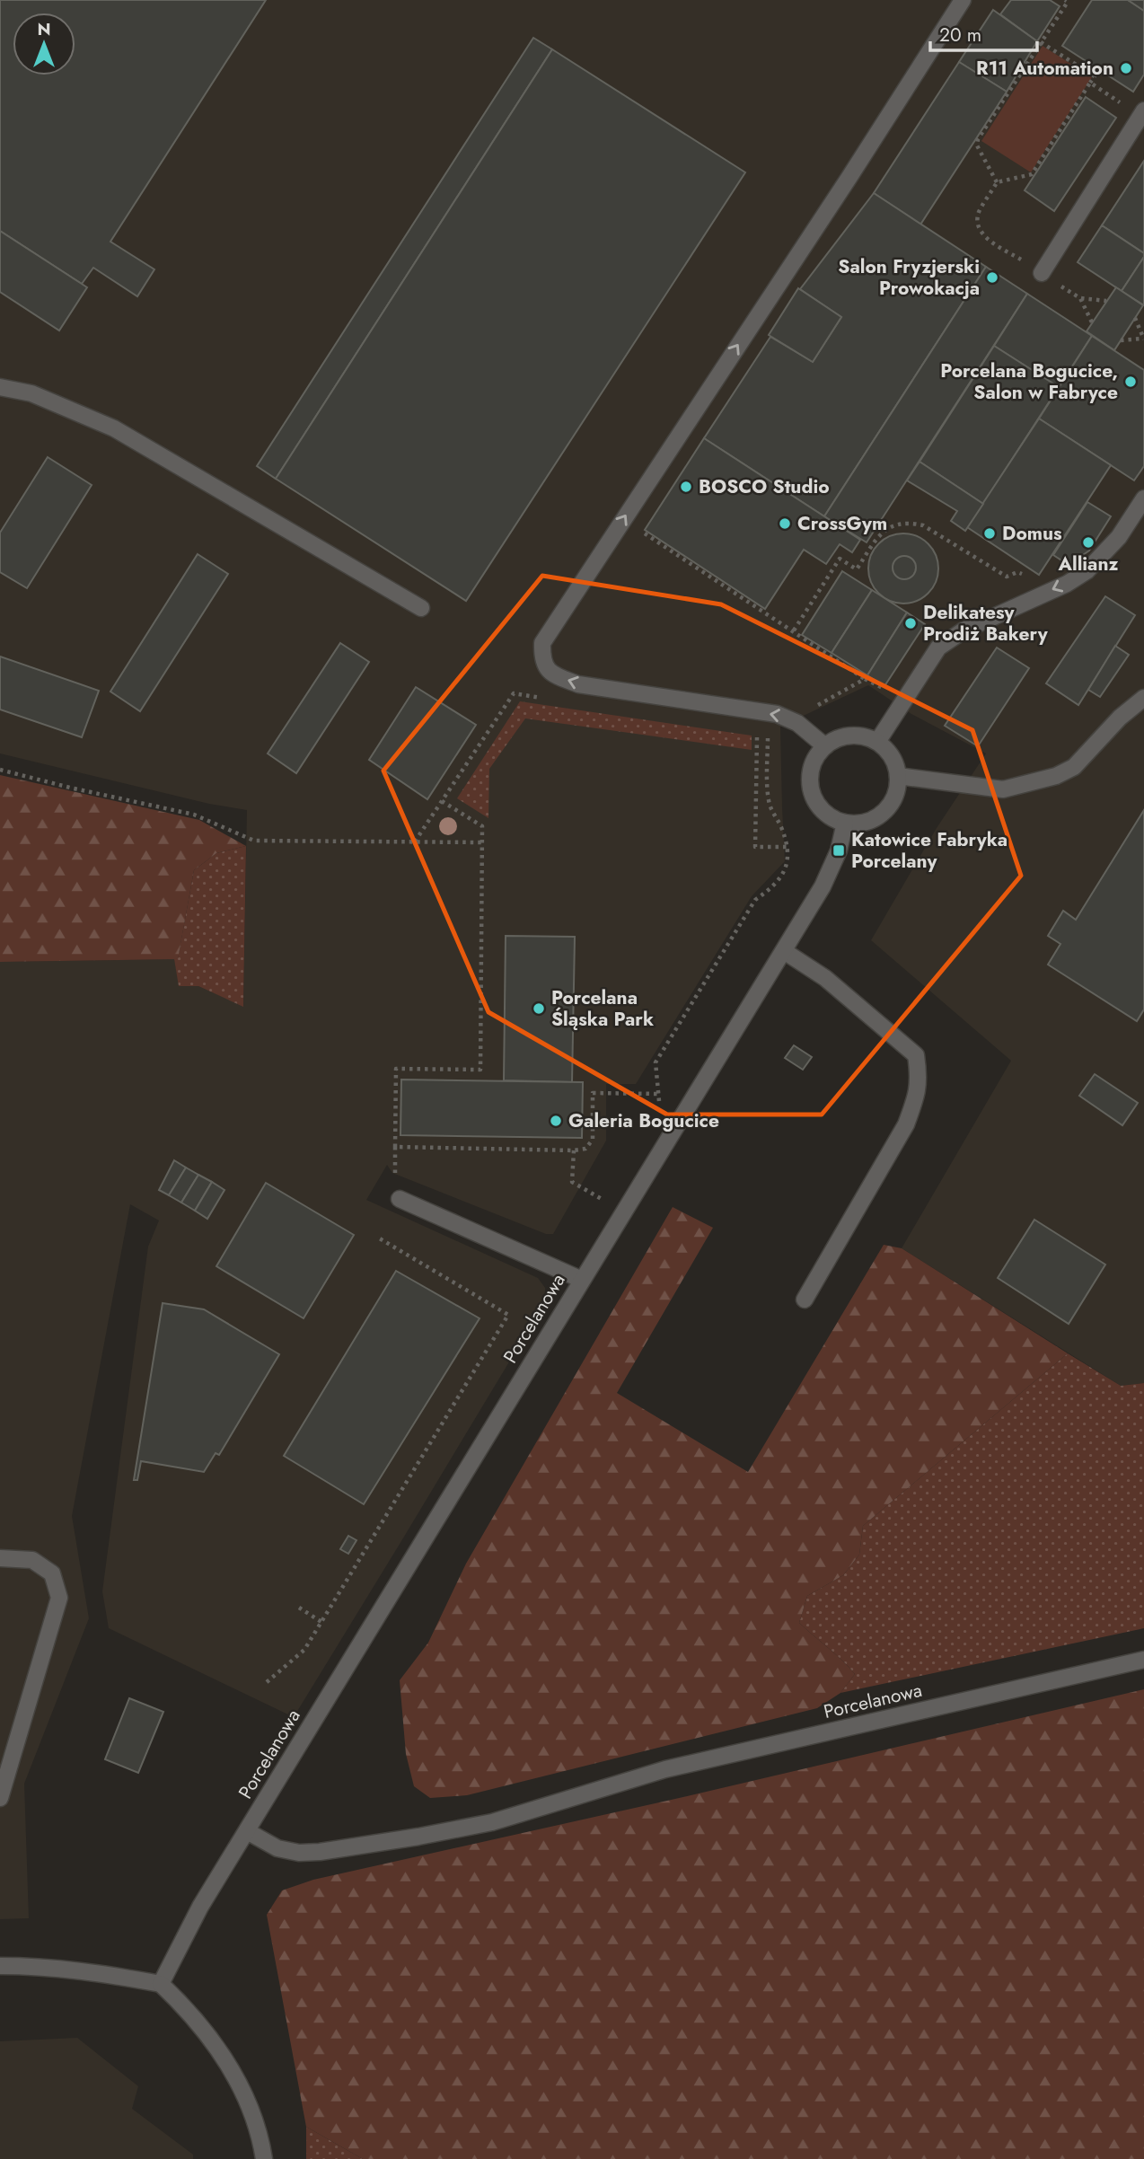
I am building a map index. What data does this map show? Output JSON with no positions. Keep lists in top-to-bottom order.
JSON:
{
  "streets": {
    "street": ["Porcelanowa"]
  },
  "places": {
    "other": [
      "R11 Automation",
      "Salon Fryzjerski Prowokacja",
      "Porcelana Bogucice, Salon w Fabryce",
      "BOSCO Studio",
      "CrossGym",
      "Domus",
      "Allianz",
      "Delikatesy Prodiż Bakery",
      "Porcelana Śląska Park",
      "Galeria Bogucice"
    ],
    "transit": ["Katowice Fabryka Porcelany"]
  },
  "scale_bar": "20 m",
  "north": "top"
}
